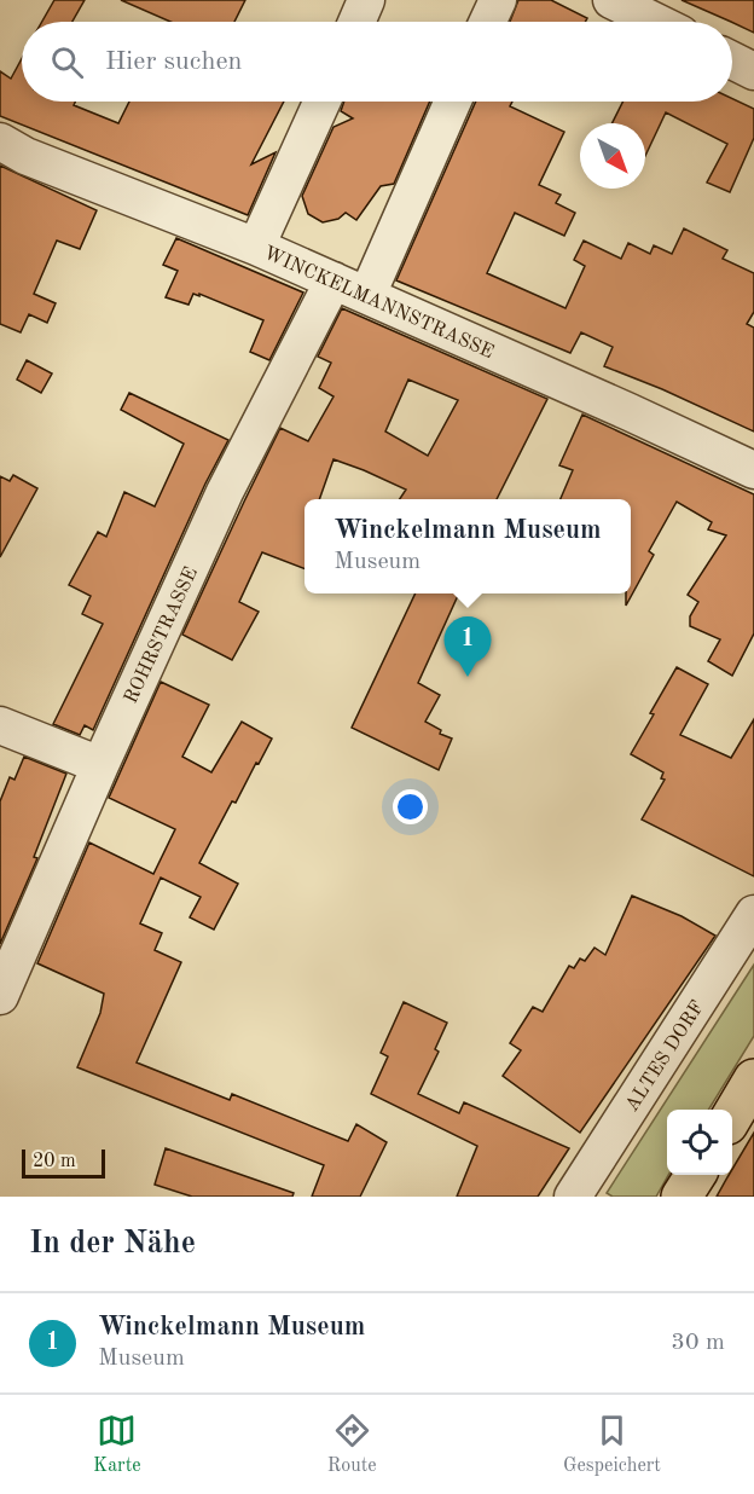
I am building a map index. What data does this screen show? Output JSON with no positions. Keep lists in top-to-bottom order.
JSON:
{
  "streets": {
    "street": ["WINCKELMANNSTRASSE", "ROHRSTRASSE", "ALTES DORF"]
  },
  "crossings": [
    ["WINCKELMANNSTRASSE", "ROHRSTRASSE"]
  ],
  "scale_bar": "20 m",
  "north": "bottom right",
  "page": {
    "search": "Hier suchen",
    "popup": ["Winckelmann Museum", "Museum"],
    "pins": "1",
    "scale": "20 m",
    "heading": "In der Nähe",
    "list": [
      {
        "mark": "1",
        "name": "Winckelmann Museum",
        "note": "Museum",
        "value": "30 m"
      }
    ],
    "nav": ["Karte", "Route", "Gespeichert"]
  }
}
